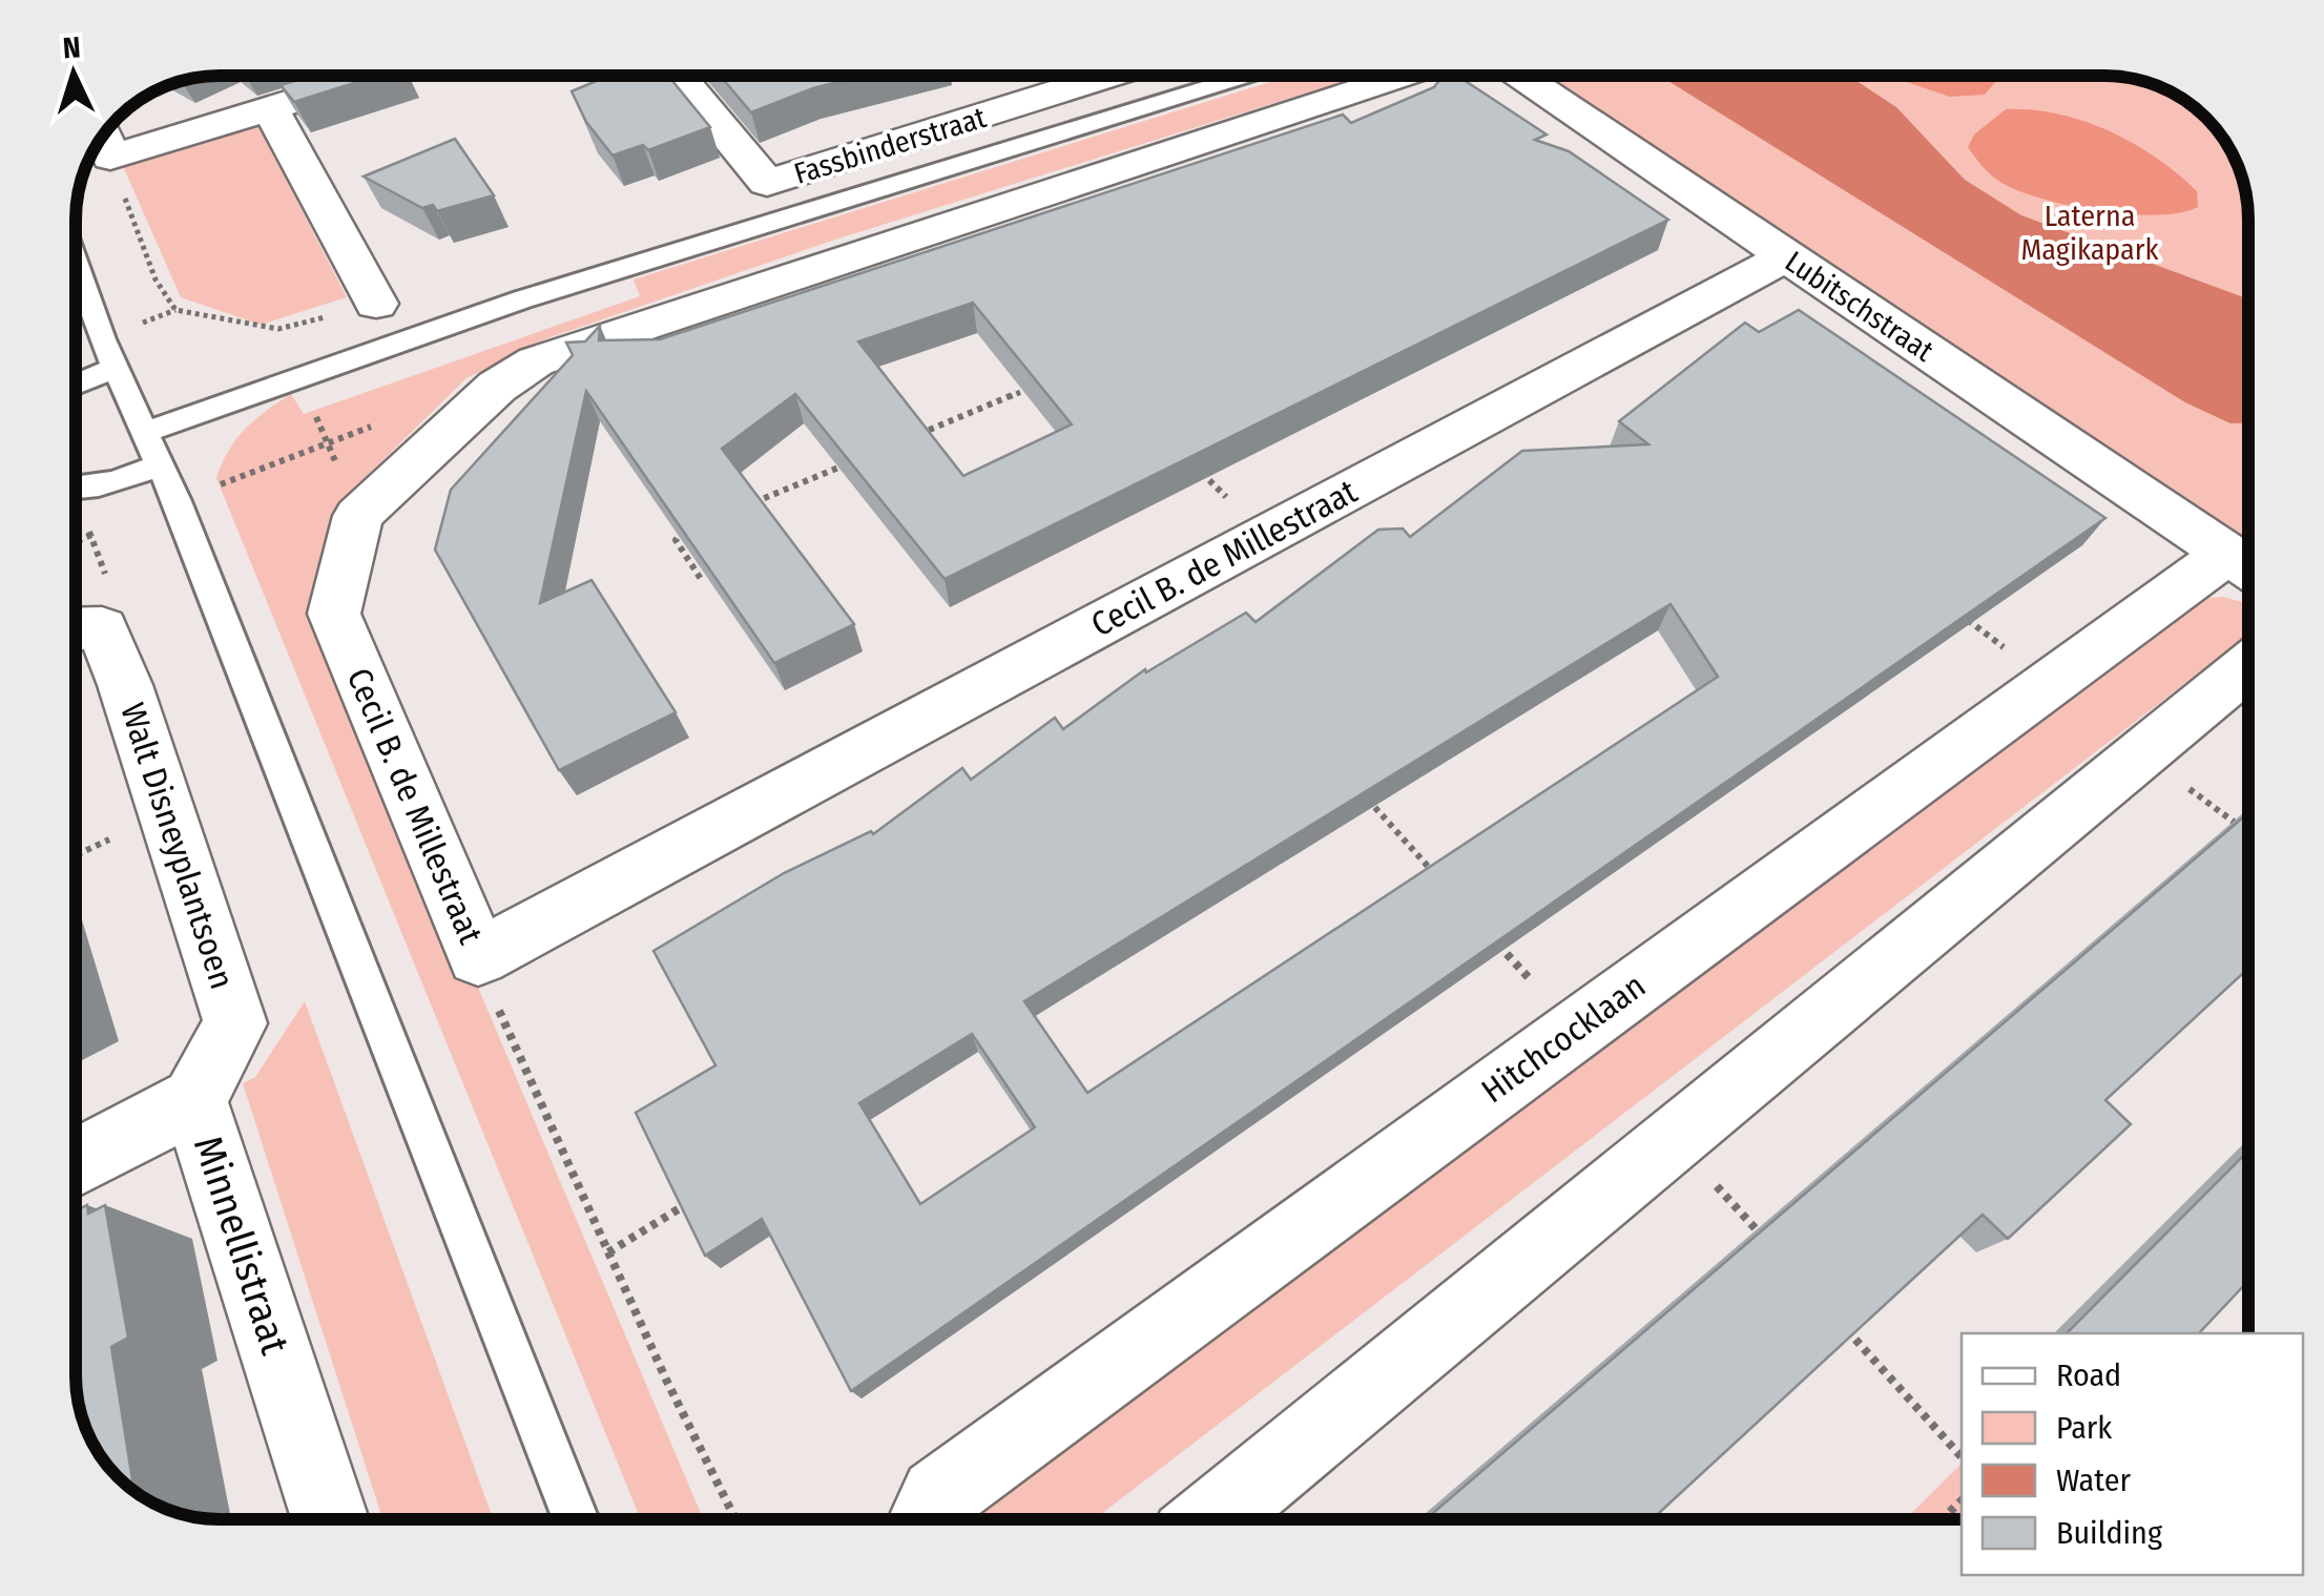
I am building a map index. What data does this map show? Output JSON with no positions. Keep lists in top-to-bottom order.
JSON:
{
  "streets": {
    "street": [
      "Fassbinderstraat",
      "Lubitschstraat",
      "Cecil B. de Millestraat",
      "Walt Disneyplantsoen",
      "Hitchcocklaan",
      "Minnellistraat"
    ]
  },
  "crossings": [
    ["Lubitschstraat", "Cecil B. de Millestraat"],
    ["Lubitschstraat", "Hitchcocklaan"],
    ["Walt Disneyplantsoen", "Minnellistraat"]
  ],
  "parks": ["Laterna Magikapark"],
  "legend": [
    "Road",
    "Park",
    "Water",
    "Building"
  ],
  "north": "top"
}
